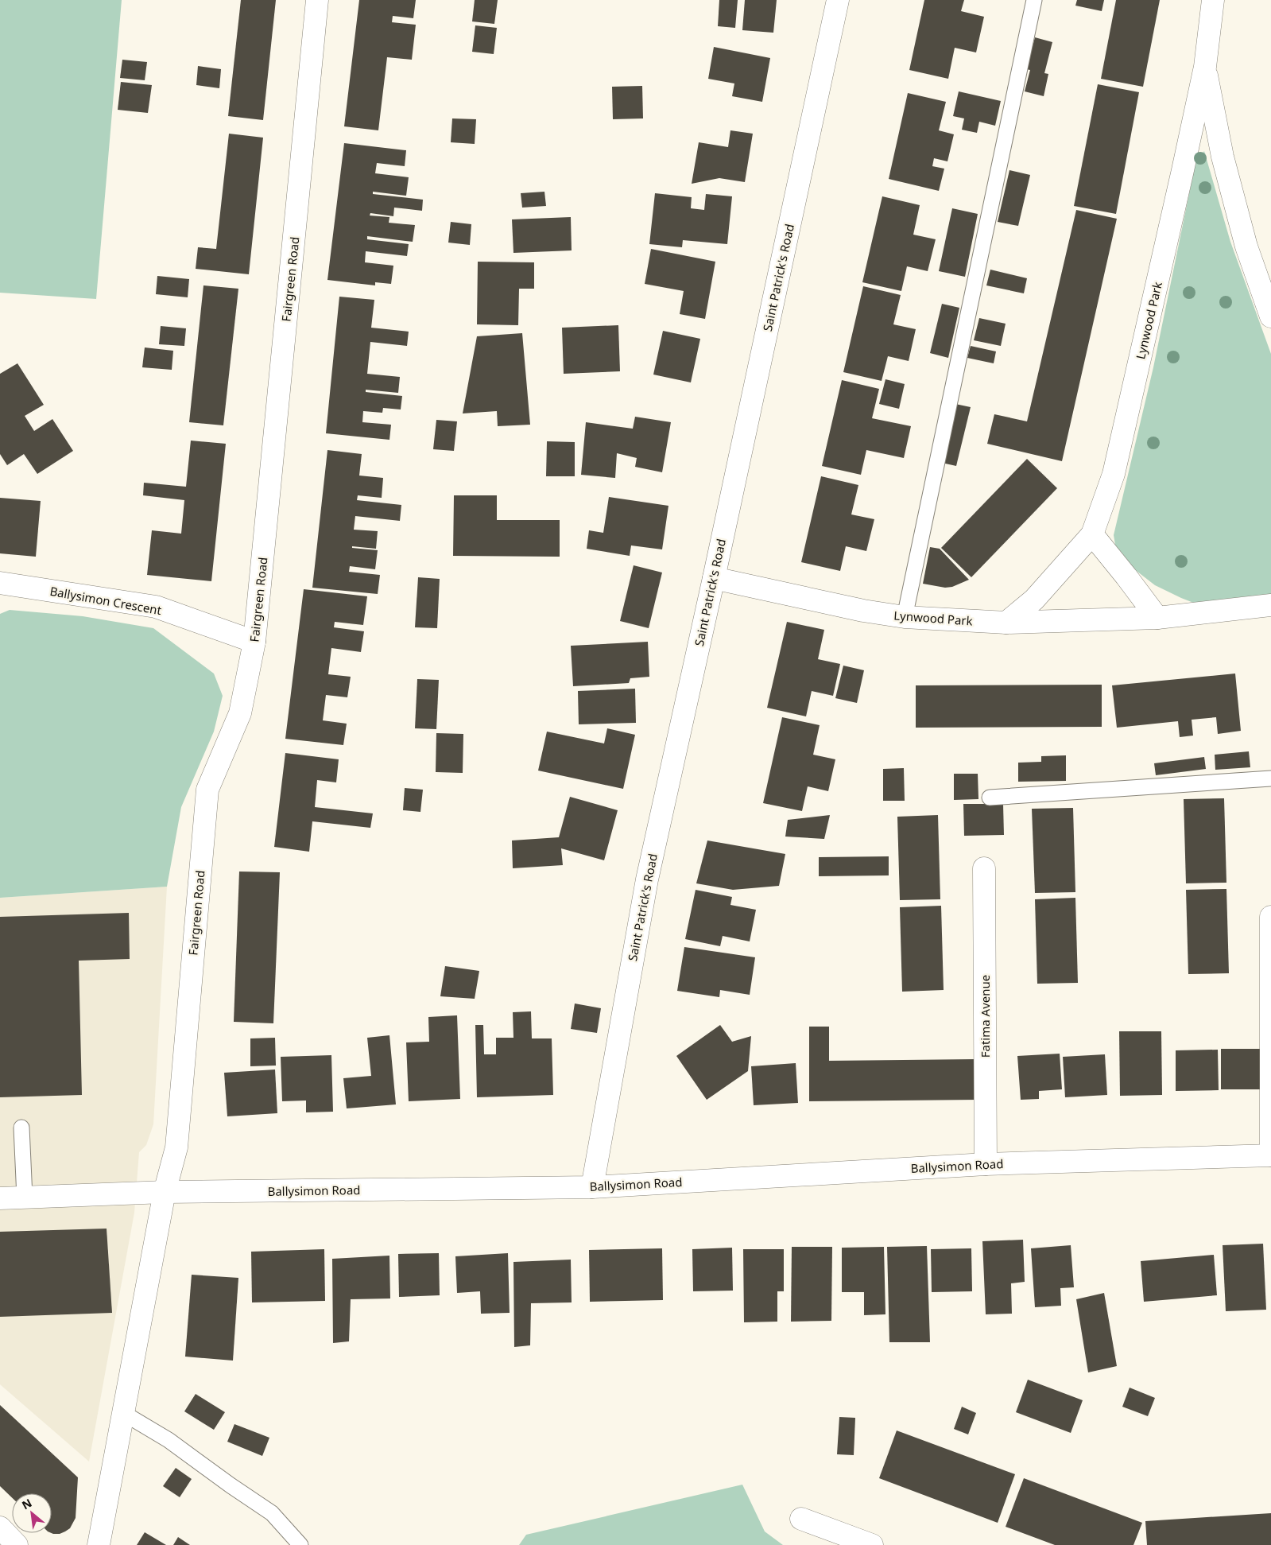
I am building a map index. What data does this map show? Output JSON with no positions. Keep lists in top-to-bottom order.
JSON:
{
  "streets": {
    "street": [
      "Saint Patrick's Road",
      "Fairgreen Road",
      "Lynwood Park",
      "Ballysimon Crescent",
      "Fatima Avenue",
      "Ballysimon Road"
    ]
  },
  "crossings": [
    ["Saint Patrick's Road", "Lynwood Park"],
    ["Saint Patrick's Road", "Ballysimon Road"],
    ["Fairgreen Road", "Ballysimon Crescent"],
    ["Fairgreen Road", "Ballysimon Road"],
    ["Fatima Avenue", "Ballysimon Road"]
  ],
  "north": "top left"
}
